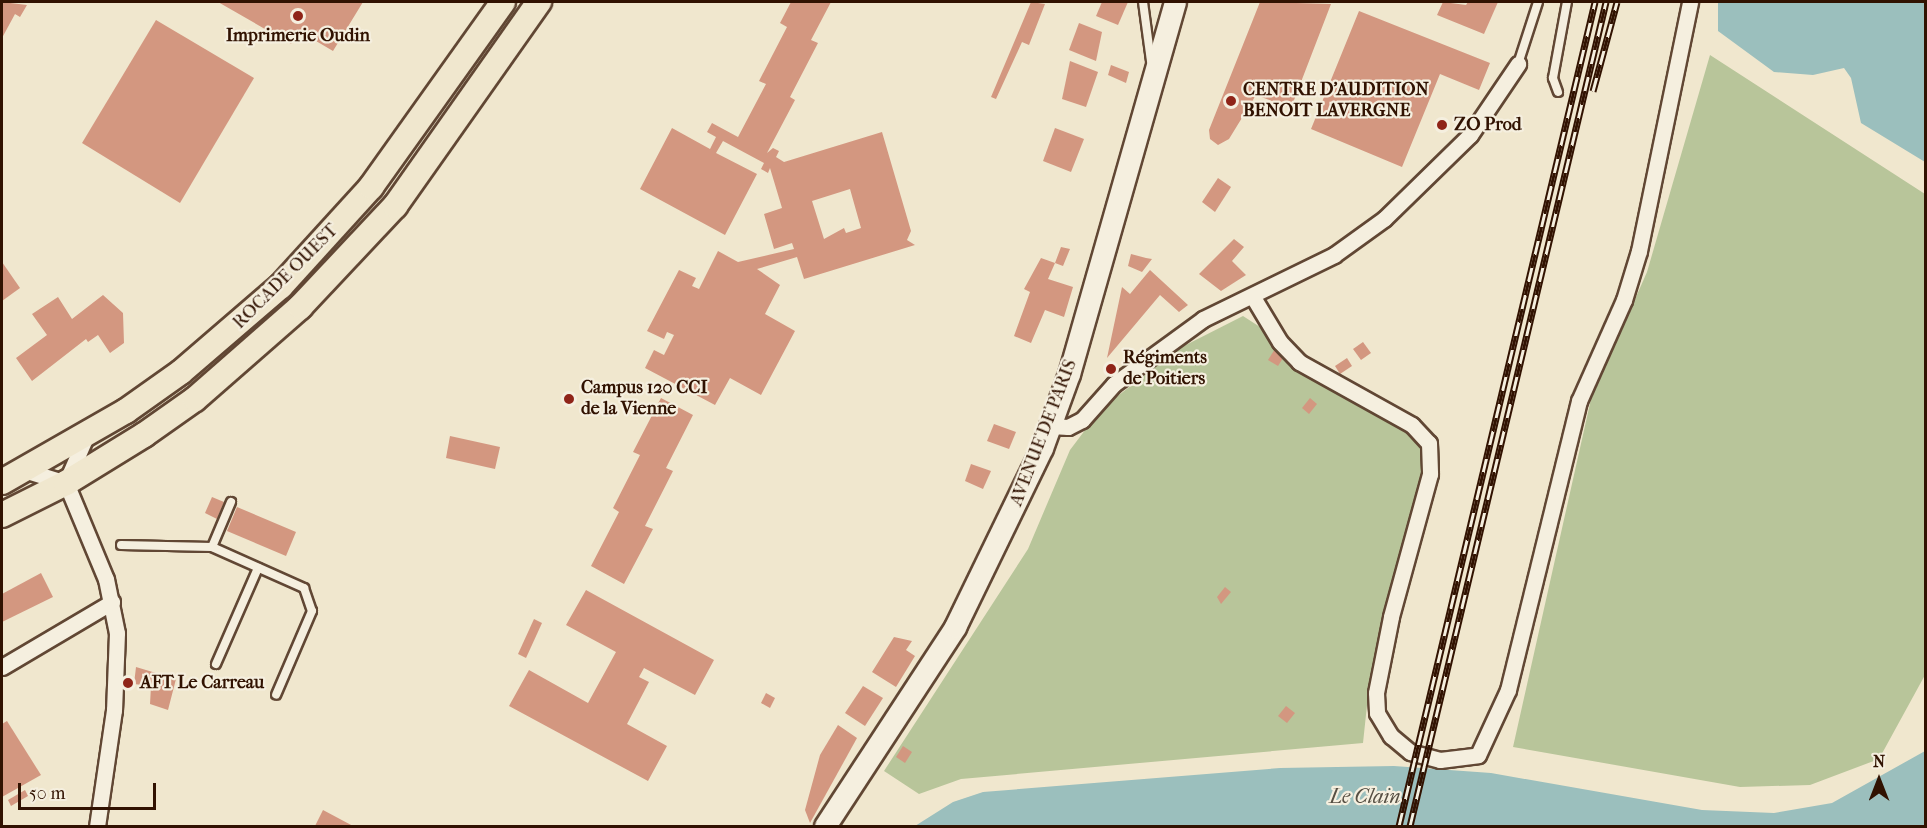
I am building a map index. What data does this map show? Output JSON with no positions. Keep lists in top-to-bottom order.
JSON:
{
  "streets": {
    "main road": ["ROCADE OUEST", "AVENUE DE PARIS"]
  },
  "water": ["Le Clain"],
  "places": [
    "Imprimerie Oudin",
    "CENTRE D'AUDITION BENOIT LAVERGNE",
    "ZO Prod",
    "Régiments de Poitiers",
    "Campus 120 CCI de la Vienne",
    "AFT Le Carreau"
  ],
  "scale_bar": "50 m",
  "north": "top"
}
